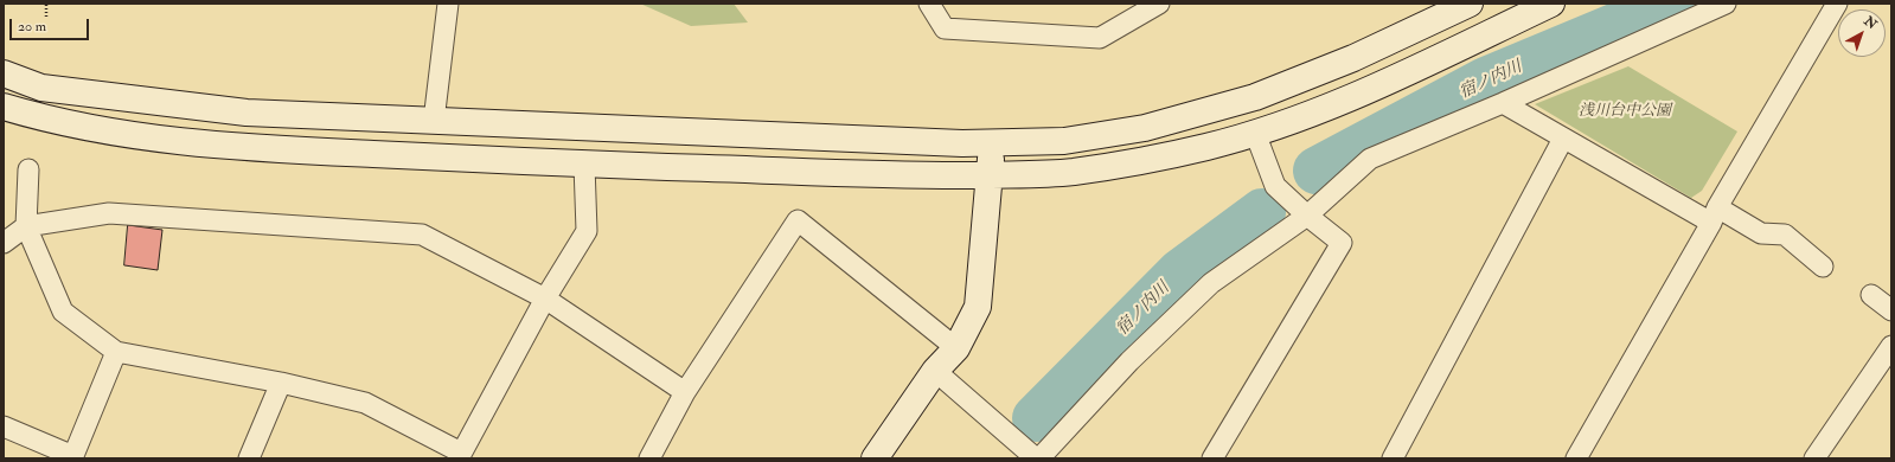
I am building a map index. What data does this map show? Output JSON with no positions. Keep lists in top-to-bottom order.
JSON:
{
  "water": ["宿ノ内川"],
  "parks": ["浅川台中公園"],
  "scale_bar": "20 m",
  "north": "top right"
}
